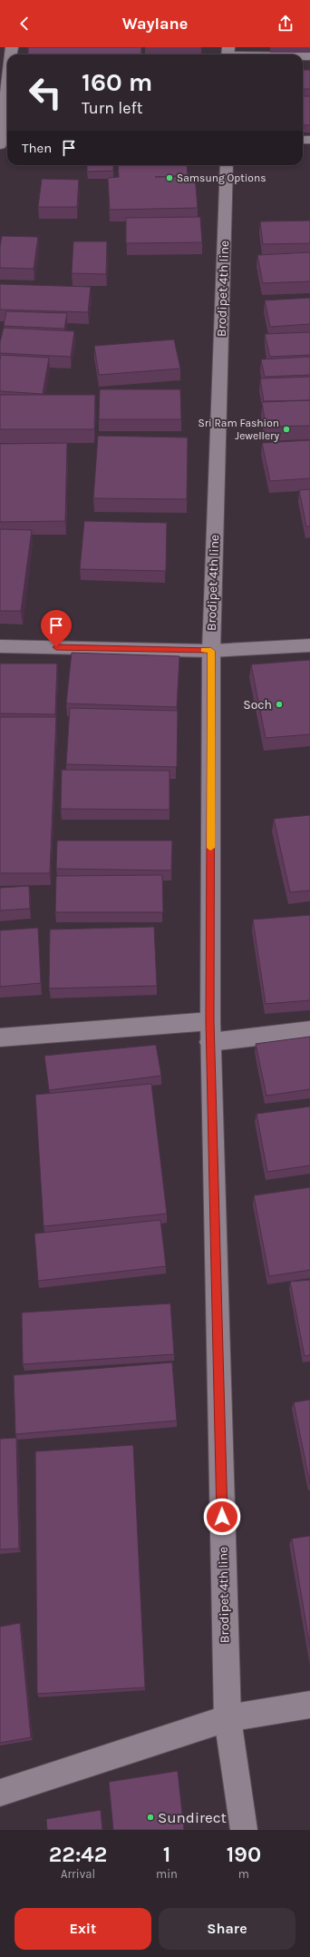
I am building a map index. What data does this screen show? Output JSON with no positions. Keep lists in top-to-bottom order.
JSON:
{
  "streets": {
    "street": ["Brodipet 4th line"]
  },
  "places": [
    "Samsung Options",
    "Sri Ram Fashion Jewellery",
    "Soch",
    "Sundirect"
  ],
  "page": {
    "header": "Waylane",
    "turn": ["160 m", "Turn left"],
    "then": "Then",
    "eta": [
      "22:42",
      "Arrival",
      "1",
      "min",
      "190",
      "m"
    ],
    "buttons": ["Exit", "Share"]
  }
}
